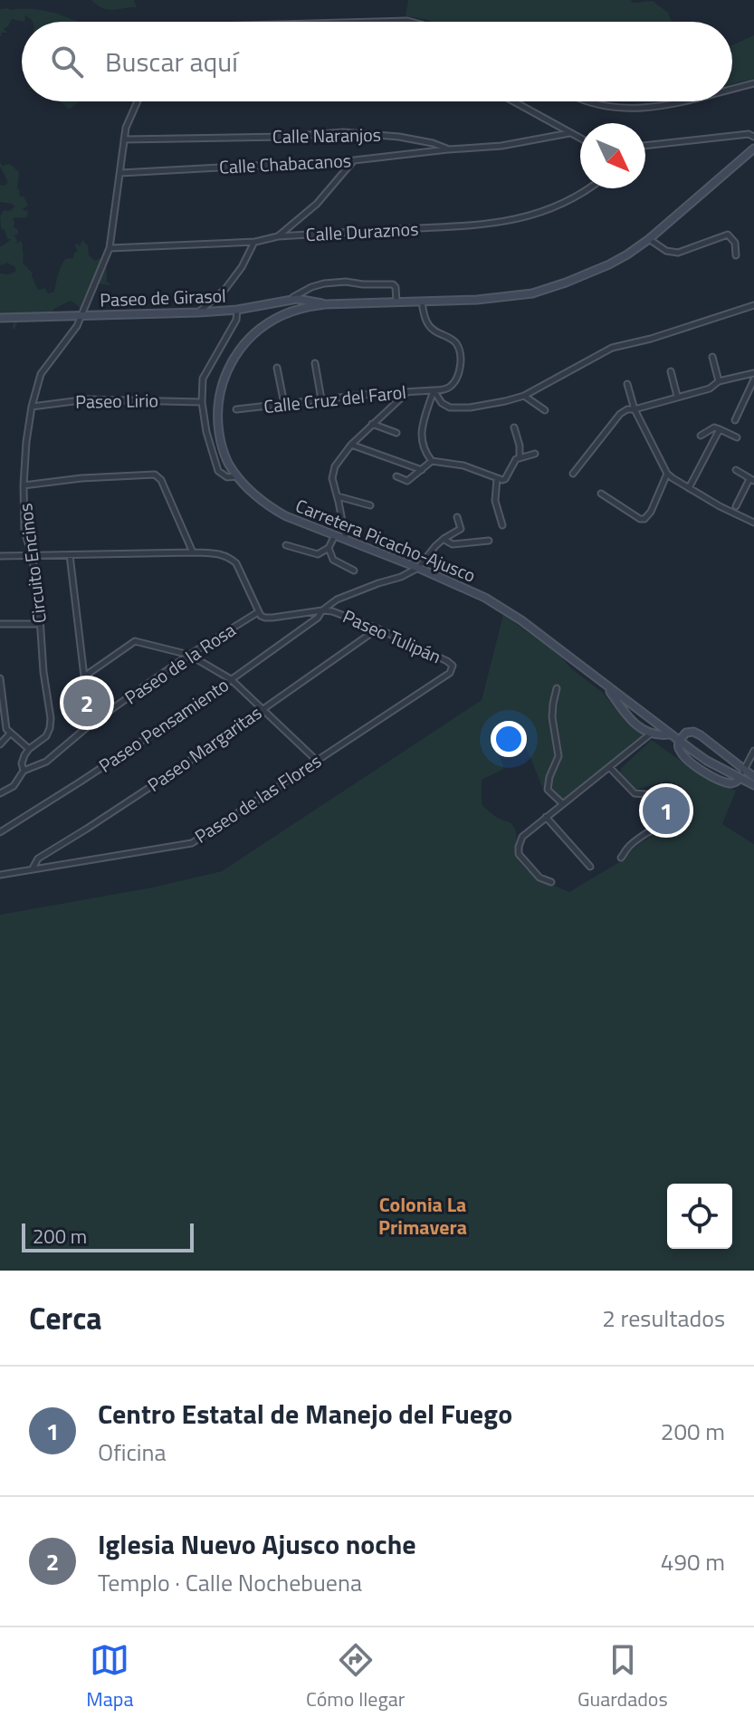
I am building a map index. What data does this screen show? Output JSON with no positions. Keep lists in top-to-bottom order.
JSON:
{
  "streets": {
    "main road": ["Paseo de Girasol", "Carretera Picacho-Ajusco"],
    "street": [
      "Calle Naranjos",
      "Calle Chabacanos",
      "Calle Duraznos",
      "Calle Cruz del Farol",
      "Paseo Lirio",
      "Circuito Encinos",
      "Paseo Tulipán",
      "Paseo de la Rosa",
      "Paseo Pensamiento",
      "Paseo Margaritas",
      "Paseo de las Flores"
    ]
  },
  "crossings": [
    ["Calle Naranjos", "Calle Chabacanos"],
    ["Calle Naranjos", "Circuito Encinos"],
    ["Calle Chabacanos", "Circuito Encinos"],
    ["Calle Duraznos", "Circuito Encinos"],
    ["Paseo de Girasol", "Carretera Picacho-Ajusco"],
    ["Paseo de Girasol", "Circuito Encinos"],
    ["Paseo Lirio", "Circuito Encinos"],
    ["Circuito Encinos", "Paseo de la Rosa"],
    ["Paseo Tulipán", "Paseo Pensamiento"],
    ["Paseo Tulipán", "Paseo Margaritas"],
    ["Paseo Tulipán", "Paseo de las Flores"],
    ["Paseo Margaritas", "Paseo de las Flores"]
  ],
  "districts": ["Colonia La Primavera"],
  "scale_bar": "200 m",
  "north": "bottom right",
  "page": {
    "search": "Buscar aquí",
    "pins": ["2", "1"],
    "scale": "200 m",
    "heading": ["Cerca", "2 resultados"],
    "list": [
      {
        "mark": "1",
        "name": "Centro Estatal de Manejo del Fuego",
        "note": "Oficina",
        "value": "200 m"
      },
      {
        "mark": "2",
        "name": "Iglesia Nuevo Ajusco noche",
        "note": "Templo · Calle Nochebuena",
        "value": "490 m"
      }
    ],
    "nav": ["Mapa", "Cómo llegar", "Guardados"]
  }
}
